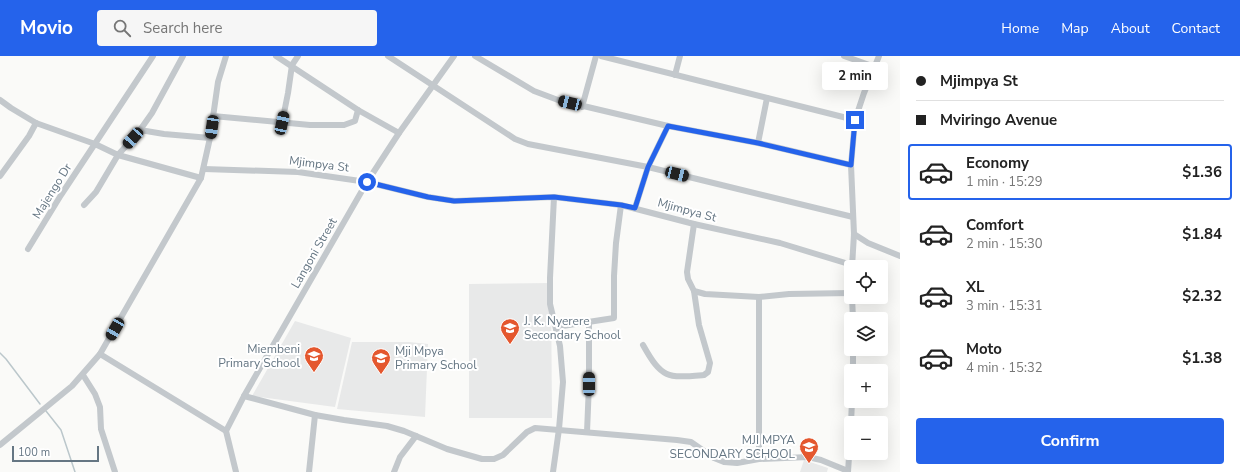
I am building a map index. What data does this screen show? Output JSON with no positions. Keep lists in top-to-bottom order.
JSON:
{
  "streets": {
    "street": ["Mjimpya St", "Majengo Dr", "Langoni Street"]
  },
  "crossings": [
    ["Mjimpya St", "Langoni Street"]
  ],
  "places": {
    "school or university": [
      "J. K. Nyerere Secondary School",
      "Miembeni Primary School",
      "Mji Mpya Primary School",
      "MJI MPYA SECONDARY SCHOOL"
    ]
  },
  "scale_bar": "100 m",
  "page": {
    "header": "Movio",
    "search": "Search here",
    "nav": [
      "Home",
      "Map",
      "About",
      "Contact"
    ],
    "banner": ["Mjimpya St", "Mviringo Avenue"],
    "bubble": "2 min",
    "list": [
      {
        "name": "Economy",
        "note": "1 min · 15:29",
        "value": "$1.36"
      },
      {
        "name": "Comfort",
        "note": "2 min · 15:30",
        "value": "$1.84"
      },
      {
        "name": "XL",
        "note": "3 min · 15:31",
        "value": "$2.32"
      },
      {
        "name": "Moto",
        "note": "4 min · 15:32",
        "value": "$1.38"
      }
    ],
    "map_buttons": ["+", "−"],
    "buttons": "Confirm",
    "scale": "100 m"
  }
}
